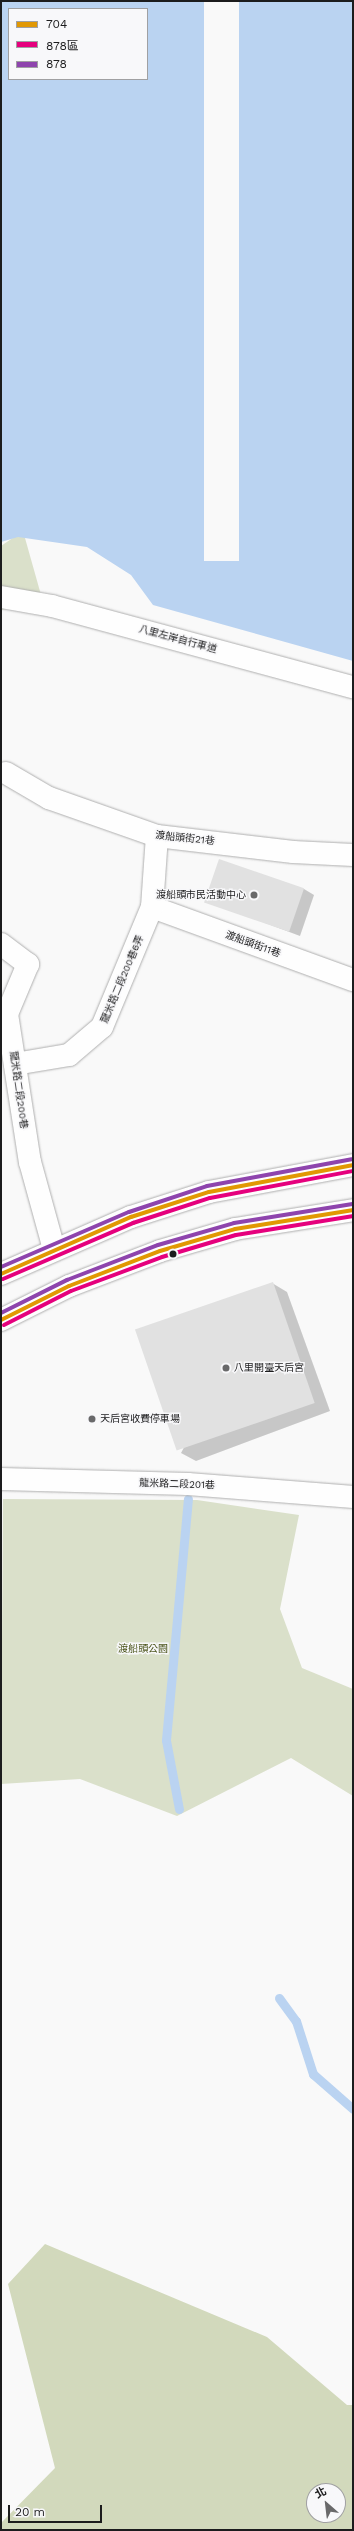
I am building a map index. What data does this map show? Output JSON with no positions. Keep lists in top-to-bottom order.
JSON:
{
  "streets": {
    "street": [
      "八里左岸自行車道",
      "渡船頭街21巷",
      "渡船頭街11巷",
      "龍米路二段200巷6弄",
      "龍米路二段200巷",
      "龍米路二段201巷"
    ]
  },
  "crossings": [
    ["渡船頭街21巷", "龍米路二段200巷6弄"],
    ["渡船頭街11巷", "龍米路二段200巷6弄"],
    ["龍米路二段200巷6弄", "龍米路二段200巷"]
  ],
  "parks": ["渡船頭公園"],
  "places": ["渡船頭市民活動中心", "八里開臺天后宮", "天后宮收費停車場"],
  "lines": ["transit line 878", "transit line 704", "transit line 878區"],
  "legend": ["704", "878區", "878"],
  "scale_bar": "20 m",
  "north": "top left"
}
